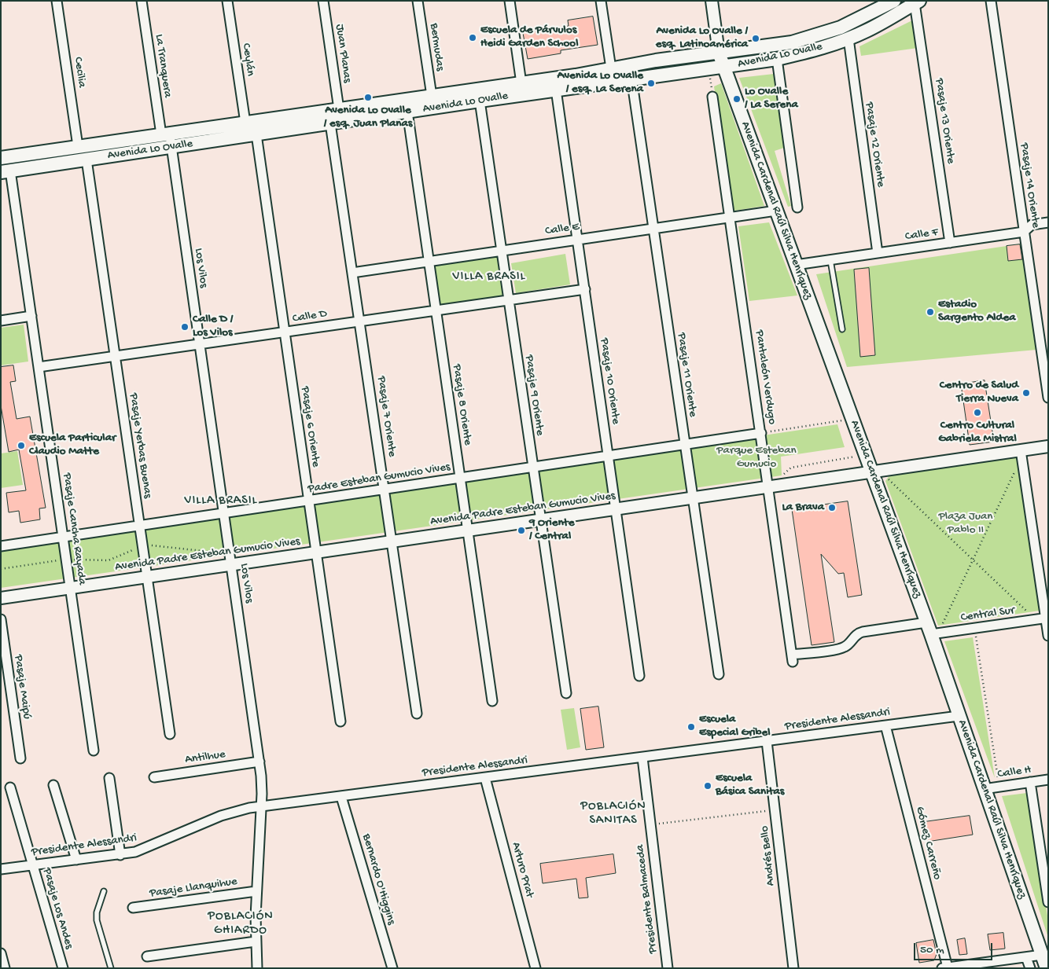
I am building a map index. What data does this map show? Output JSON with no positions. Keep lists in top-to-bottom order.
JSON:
{
  "streets": {
    "main road": ["Avenida Lo Ovalle", "Avenida Cardenal Raúl Silva Henríquez"],
    "street": [
      "Bermudas",
      "Juan Planas",
      "Ceylán",
      "La Tranquera",
      "Cecilia",
      "Pasaje 13 Oriente",
      "Pasaje 12 Oriente",
      "Pasaje 14 Oriente",
      "Calle E",
      "Calle F",
      "Los Vilos",
      "Calle D",
      "Pasaje 11 Oriente",
      "Pantaleón Verdugo",
      "Pasaje 10 Oriente",
      "Pasaje 9 Oriente",
      "Pasaje 8 Oriente",
      "Pasaje 7 Oriente",
      "Pasaje 6 Oriente",
      "Pasaje Yerbas Buenas",
      "Padre Esteban Gumucio Vives",
      "Avenida Padre Esteban Gumucio Vives",
      "Pasaje Cancha Rayada",
      "Central Sur",
      "Pasaje Maipú",
      "Presidente Alessandri",
      "Antilhue",
      "Calle H",
      "Gómez Carreño",
      "Andrés Bello",
      "Arturo Prat",
      "Bernardo O'Higgins",
      "Pasaje Llanquihue",
      "Presidente Balmaceda",
      "Pasaje Los Andes"
    ]
  },
  "crossings": [
    ["Bermudas", "Avenida Lo Ovalle"],
    ["Juan Planas", "Avenida Lo Ovalle"],
    ["Avenida Lo Ovalle", "Ceylán"],
    ["Avenida Lo Ovalle", "La Tranquera"],
    ["Avenida Lo Ovalle", "Cecilia"],
    ["Avenida Lo Ovalle", "Pasaje 13 Oriente"],
    ["Avenida Lo Ovalle", "Pasaje 12 Oriente"],
    ["Avenida Lo Ovalle", "Avenida Cardenal Raúl Silva Henríquez"],
    ["Avenida Lo Ovalle", "Los Vilos"],
    ["Avenida Lo Ovalle", "Pasaje 11 Oriente"],
    ["Avenida Lo Ovalle", "Pasaje 10 Oriente"],
    ["Avenida Lo Ovalle", "Pasaje 9 Oriente"],
    ["Avenida Lo Ovalle", "Pasaje 8 Oriente"],
    ["Avenida Lo Ovalle", "Pasaje 7 Oriente"],
    ["Avenida Lo Ovalle", "Pasaje 6 Oriente"],
    ["Avenida Lo Ovalle", "Pasaje Yerbas Buenas"],
    ["Avenida Lo Ovalle", "Pasaje Cancha Rayada"],
    ["La Tranquera", "Los Vilos"],
    ["Pasaje 13 Oriente", "Calle F"],
    ["Pasaje 12 Oriente", "Calle F"],
    ["Pasaje 14 Oriente", "Calle F"],
    ["Avenida Cardenal Raúl Silva Henríquez", "Calle E"],
    ["Avenida Cardenal Raúl Silva Henríquez", "Calle F"],
    ["Avenida Cardenal Raúl Silva Henríquez", "Avenida Padre Esteban Gumucio Vives"],
    ["Avenida Cardenal Raúl Silva Henríquez", "Central Sur"],
    ["Avenida Cardenal Raúl Silva Henríquez", "Presidente Alessandri"],
    ["Avenida Cardenal Raúl Silva Henríquez", "Calle H"],
    ["Calle E", "Pasaje 11 Oriente"],
    ["Calle E", "Pantaleón Verdugo"],
    ["Calle E", "Pasaje 10 Oriente"],
    ["Calle E", "Pasaje 9 Oriente"],
    ["Calle E", "Pasaje 8 Oriente"],
    ["Calle E", "Pasaje 7 Oriente"],
    ["Los Vilos", "Calle D"],
    ["Los Vilos", "Padre Esteban Gumucio Vives"],
    ["Los Vilos", "Avenida Padre Esteban Gumucio Vives"],
    ["Los Vilos", "Presidente Alessandri"],
    ["Los Vilos", "Antilhue"],
    ["Los Vilos", "Pasaje Llanquihue"],
    ["Calle D", "Pasaje 10 Oriente"],
    ["Calle D", "Pasaje 9 Oriente"],
    ["Calle D", "Pasaje 8 Oriente"],
    ["Calle D", "Pasaje 7 Oriente"],
    ["Calle D", "Pasaje 6 Oriente"],
    ["Calle D", "Pasaje Yerbas Buenas"],
    ["Calle D", "Pasaje Cancha Rayada"],
    ["Pasaje 11 Oriente", "Padre Esteban Gumucio Vives"],
    ["Pasaje 11 Oriente", "Avenida Padre Esteban Gumucio Vives"],
    ["Pantaleón Verdugo", "Padre Esteban Gumucio Vives"],
    ["Pantaleón Verdugo", "Avenida Padre Esteban Gumucio Vives"],
    ["Pantaleón Verdugo", "Central Sur"],
    ["Pasaje 10 Oriente", "Padre Esteban Gumucio Vives"],
    ["Pasaje 10 Oriente", "Avenida Padre Esteban Gumucio Vives"],
    ["Pasaje 9 Oriente", "Padre Esteban Gumucio Vives"],
    ["Pasaje 9 Oriente", "Avenida Padre Esteban Gumucio Vives"],
    ["Pasaje 8 Oriente", "Padre Esteban Gumucio Vives"],
    ["Pasaje 8 Oriente", "Avenida Padre Esteban Gumucio Vives"],
    ["Pasaje 7 Oriente", "Padre Esteban Gumucio Vives"],
    ["Pasaje 7 Oriente", "Avenida Padre Esteban Gumucio Vives"],
    ["Pasaje 6 Oriente", "Padre Esteban Gumucio Vives"],
    ["Pasaje 6 Oriente", "Avenida Padre Esteban Gumucio Vives"],
    ["Pasaje Yerbas Buenas", "Padre Esteban Gumucio Vives"],
    ["Pasaje Yerbas Buenas", "Avenida Padre Esteban Gumucio Vives"],
    ["Padre Esteban Gumucio Vives", "Pasaje Cancha Rayada"],
    ["Avenida Padre Esteban Gumucio Vives", "Pasaje Cancha Rayada"],
    ["Presidente Alessandri", "Gómez Carreño"],
    ["Presidente Alessandri", "Andrés Bello"],
    ["Presidente Alessandri", "Arturo Prat"],
    ["Presidente Alessandri", "Bernardo O'Higgins"],
    ["Presidente Alessandri", "Presidente Balmaceda"],
    ["Presidente Alessandri", "Pasaje Los Andes"]
  ],
  "districts": [
    "VILLA BRASIL",
    "VILLA BRASIL",
    "POBLACIÓN SANITAS",
    "POBLACIÓN GHIARDO"
  ],
  "parks": ["Parque Esteban Gumucio", "Plaza Juan Pablo II"],
  "places": [
    "Escuela de Párvulos Heidi Garden School",
    "Avenida Lo Ovalle / esq. Latinoamérica",
    "Avenida Lo Ovalle / esq. La Serena",
    "Avenida Lo Ovalle / esq. Juan Planas",
    "Lo Ovalle / La Serena",
    "Estadio Sargento Aldea",
    "Calle D / Los Vilos",
    "Centro de Salud Tierra Nueva",
    "Centro Cultural Gabriela Mistral",
    "Escuela Particular Claudio Matte",
    "La Brava",
    "9 Oriente / Central",
    "Escuela Especial Gribel",
    "Escuela Básica Sanitas"
  ],
  "scale_bar": "50 m"
}
